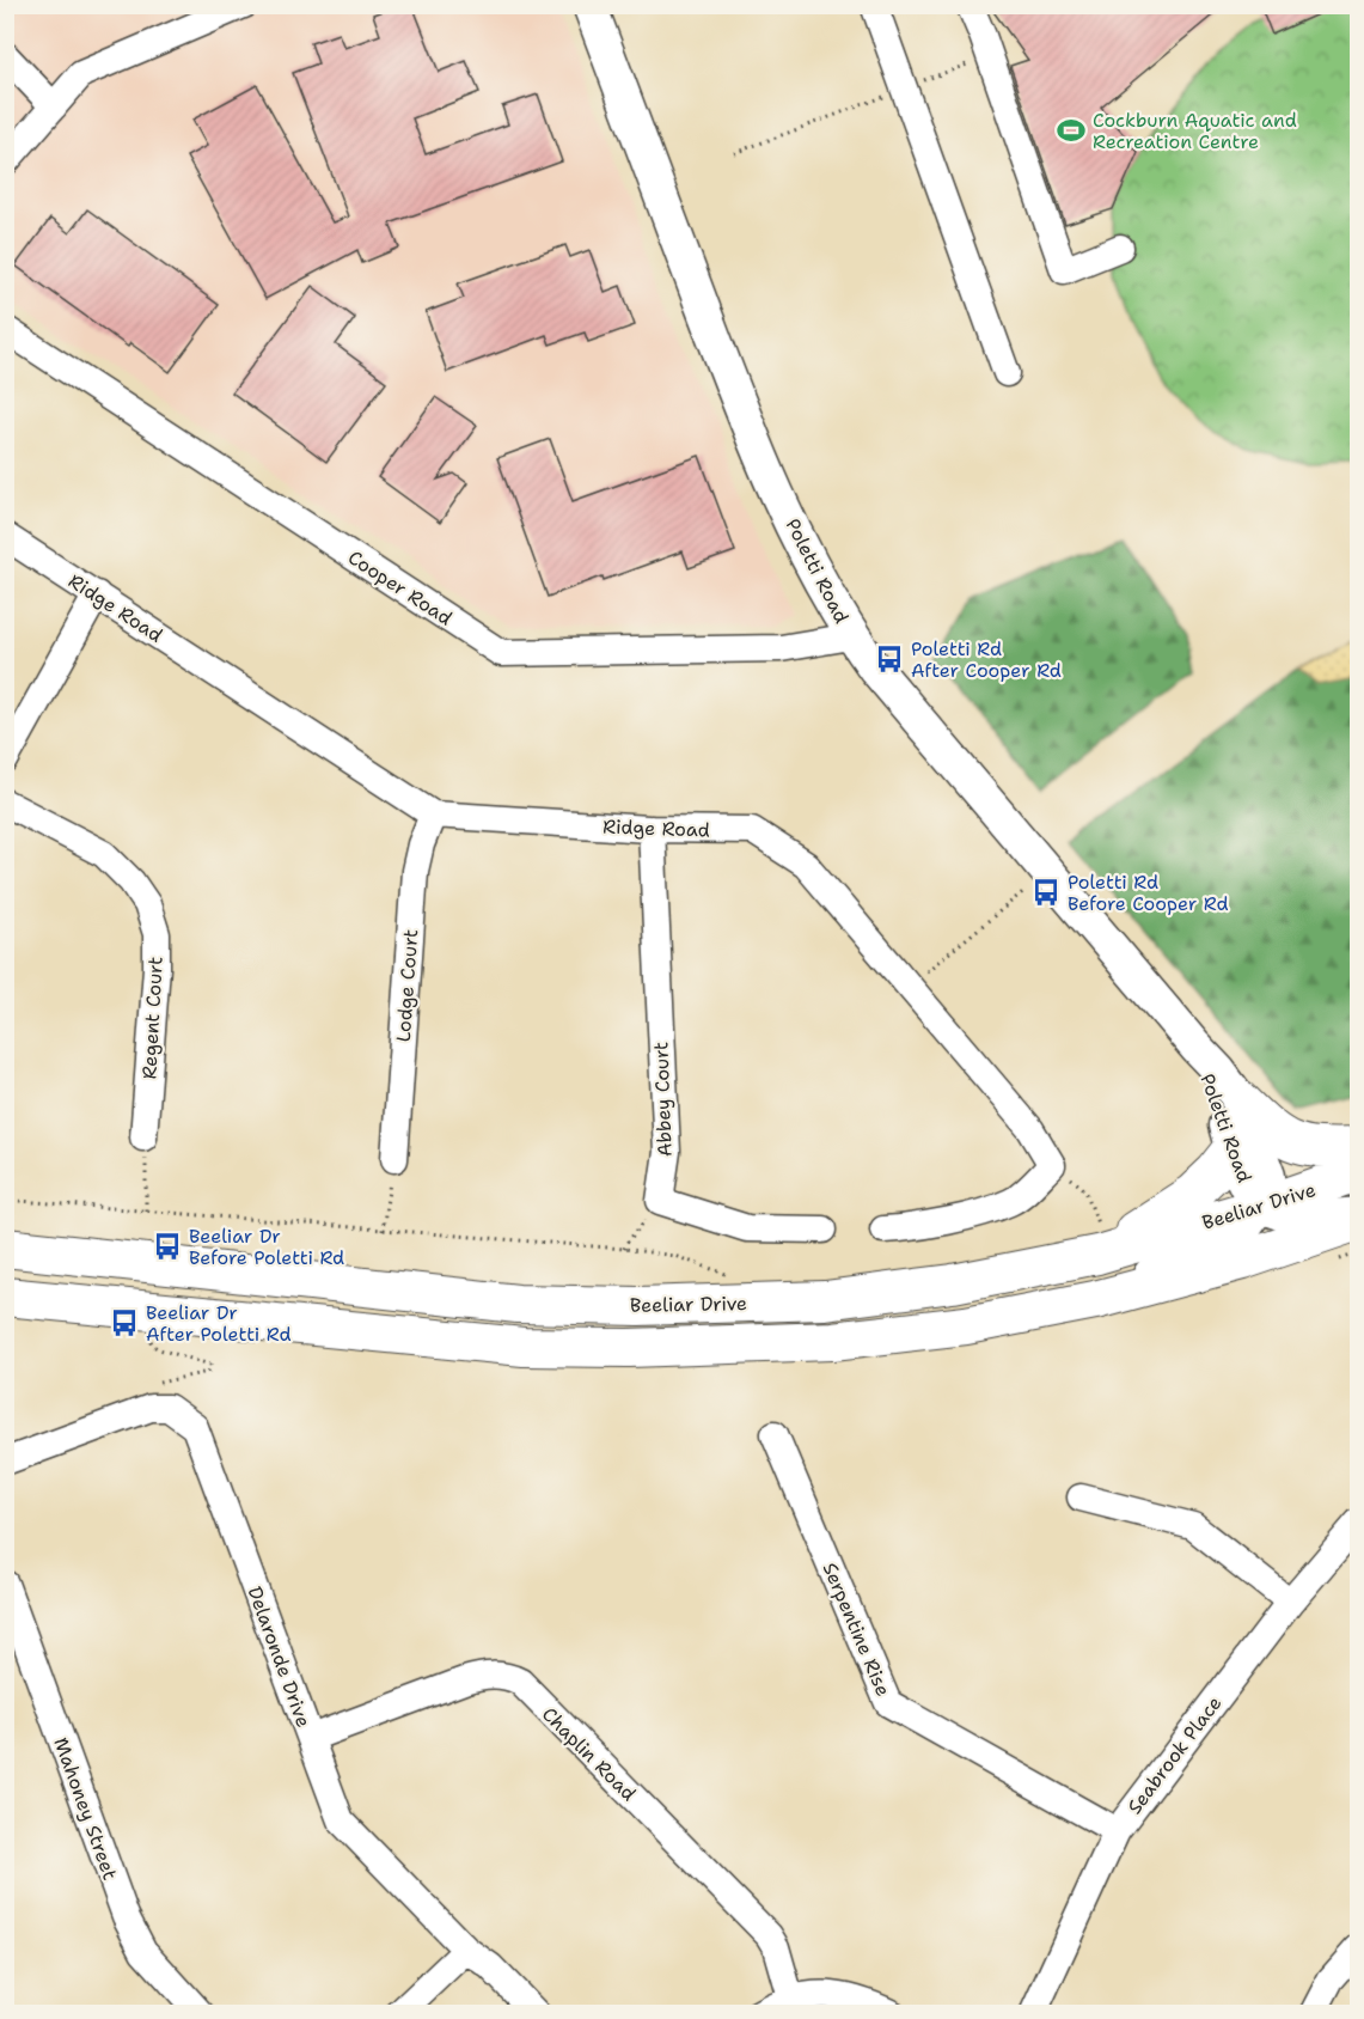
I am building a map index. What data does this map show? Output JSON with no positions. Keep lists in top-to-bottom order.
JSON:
{
  "streets": {
    "highway": ["Beeliar Drive"],
    "main road": ["Poletti Road"],
    "street": [
      "Cooper Road",
      "Ridge Road",
      "Lodge Court",
      "Regent Court",
      "Abbey Court",
      "Serpentine Rise",
      "Delaronde Drive",
      "Chaplin Road",
      "Seabrook Place",
      "Mahoney Street"
    ]
  },
  "crossings": [
    ["Poletti Road", "Cooper Road"],
    ["Poletti Road", "Beeliar Drive"],
    ["Ridge Road", "Lodge Court"],
    ["Ridge Road", "Abbey Court"],
    ["Serpentine Rise", "Seabrook Place"],
    ["Delaronde Drive", "Chaplin Road"]
  ],
  "places": {
    "sports": ["Cockburn Aquatic and Recreation Centre"],
    "bus stop": [
      "Poletti Rd After Cooper Rd",
      "Poletti Rd Before Cooper Rd",
      "Beeliar Dr Before Poletti Rd",
      "Beeliar Dr After Poletti Rd"
    ]
  }
}
